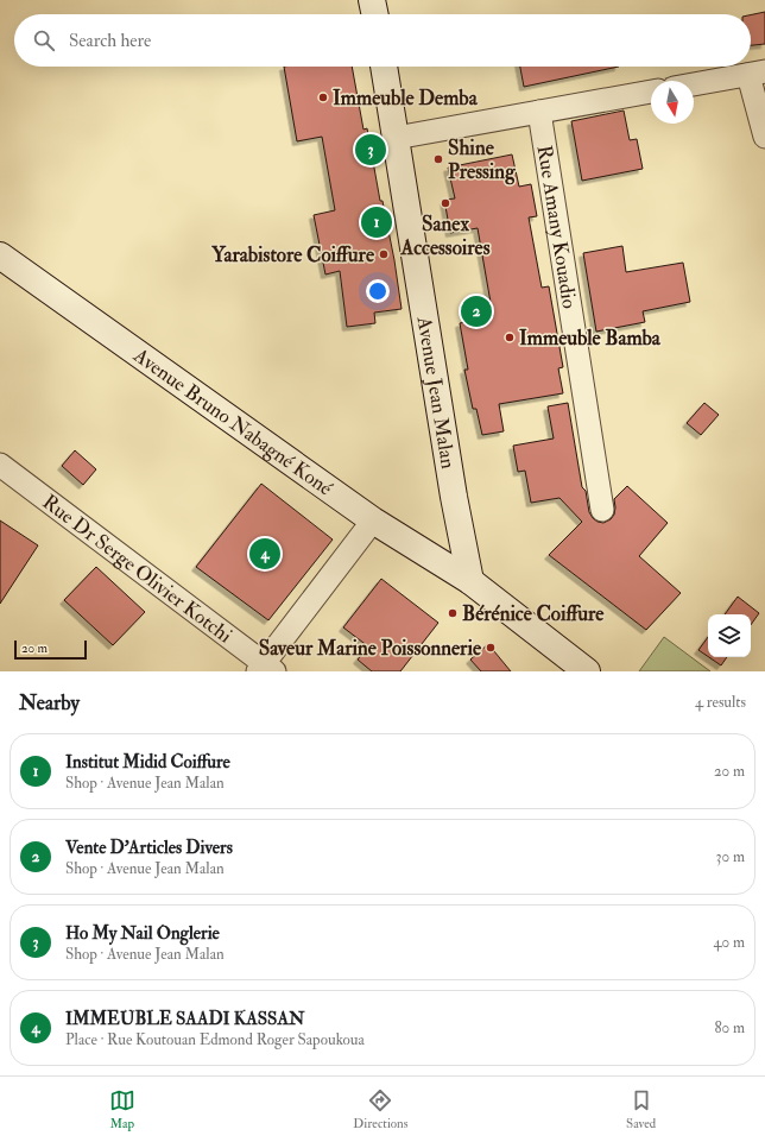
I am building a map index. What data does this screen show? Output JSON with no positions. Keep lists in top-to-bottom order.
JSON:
{
  "streets": {
    "main road": ["Avenue Jean Malan", "Avenue Bruno Nabagné Koné"],
    "street": ["Rue Amany Kouadio", "Rue Dr Serge Olivier Kotchi"]
  },
  "crossings": [
    ["Avenue Jean Malan", "Avenue Bruno Nabagné Koné"]
  ],
  "places": [
    "Immeuble Demba",
    "Shine Pressing",
    "Sanex Accessoires",
    "Yarabistore Coiffure",
    "Immeuble Bamba",
    "Bérénice Coiffure",
    "Saveur Marine Poissonnerie"
  ],
  "scale_bar": "20 m",
  "north": "bottom",
  "page": {
    "search": "Search here",
    "pins": [
      "3",
      "1",
      "2",
      "4"
    ],
    "scale": "20 m",
    "heading": ["Nearby", "4 results"],
    "list": [
      {
        "mark": "1",
        "name": "Institut Midid Coiffure",
        "note": "Shop · Avenue Jean Malan",
        "value": "20 m"
      },
      {
        "mark": "2",
        "name": "Vente D'Articles Divers",
        "note": "Shop · Avenue Jean Malan",
        "value": "30 m"
      },
      {
        "mark": "3",
        "name": "Ho My Nail Onglerie",
        "note": "Shop · Avenue Jean Malan",
        "value": "40 m"
      },
      {
        "mark": "4",
        "name": "IMMEUBLE SAADI KASSAN",
        "note": "Place · Rue Koutouan Edmond Roger Sapoukoua",
        "value": "80 m"
      }
    ],
    "nav": ["Map", "Directions", "Saved"]
  }
}
